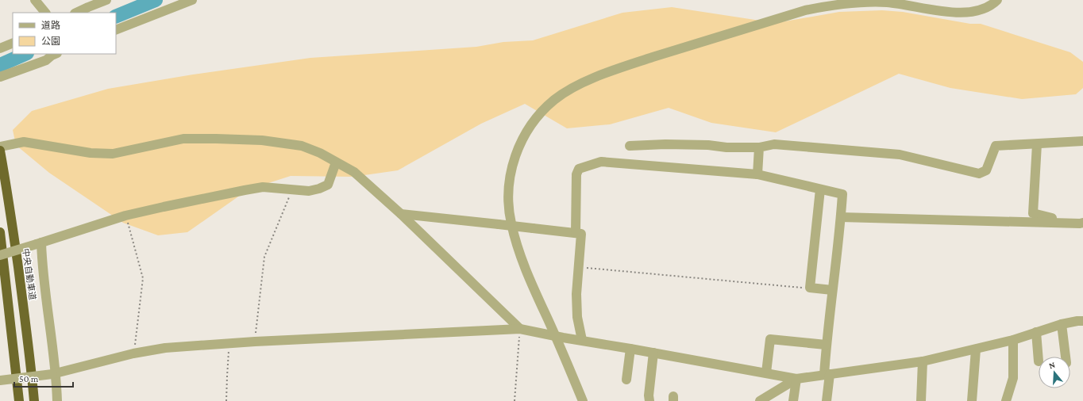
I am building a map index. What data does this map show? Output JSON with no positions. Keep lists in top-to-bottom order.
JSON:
{
  "streets": {
    "highway": ["中央自動車道"]
  },
  "legend": ["道路", "公園"],
  "scale_bar": "50 m",
  "north": "top"
}
